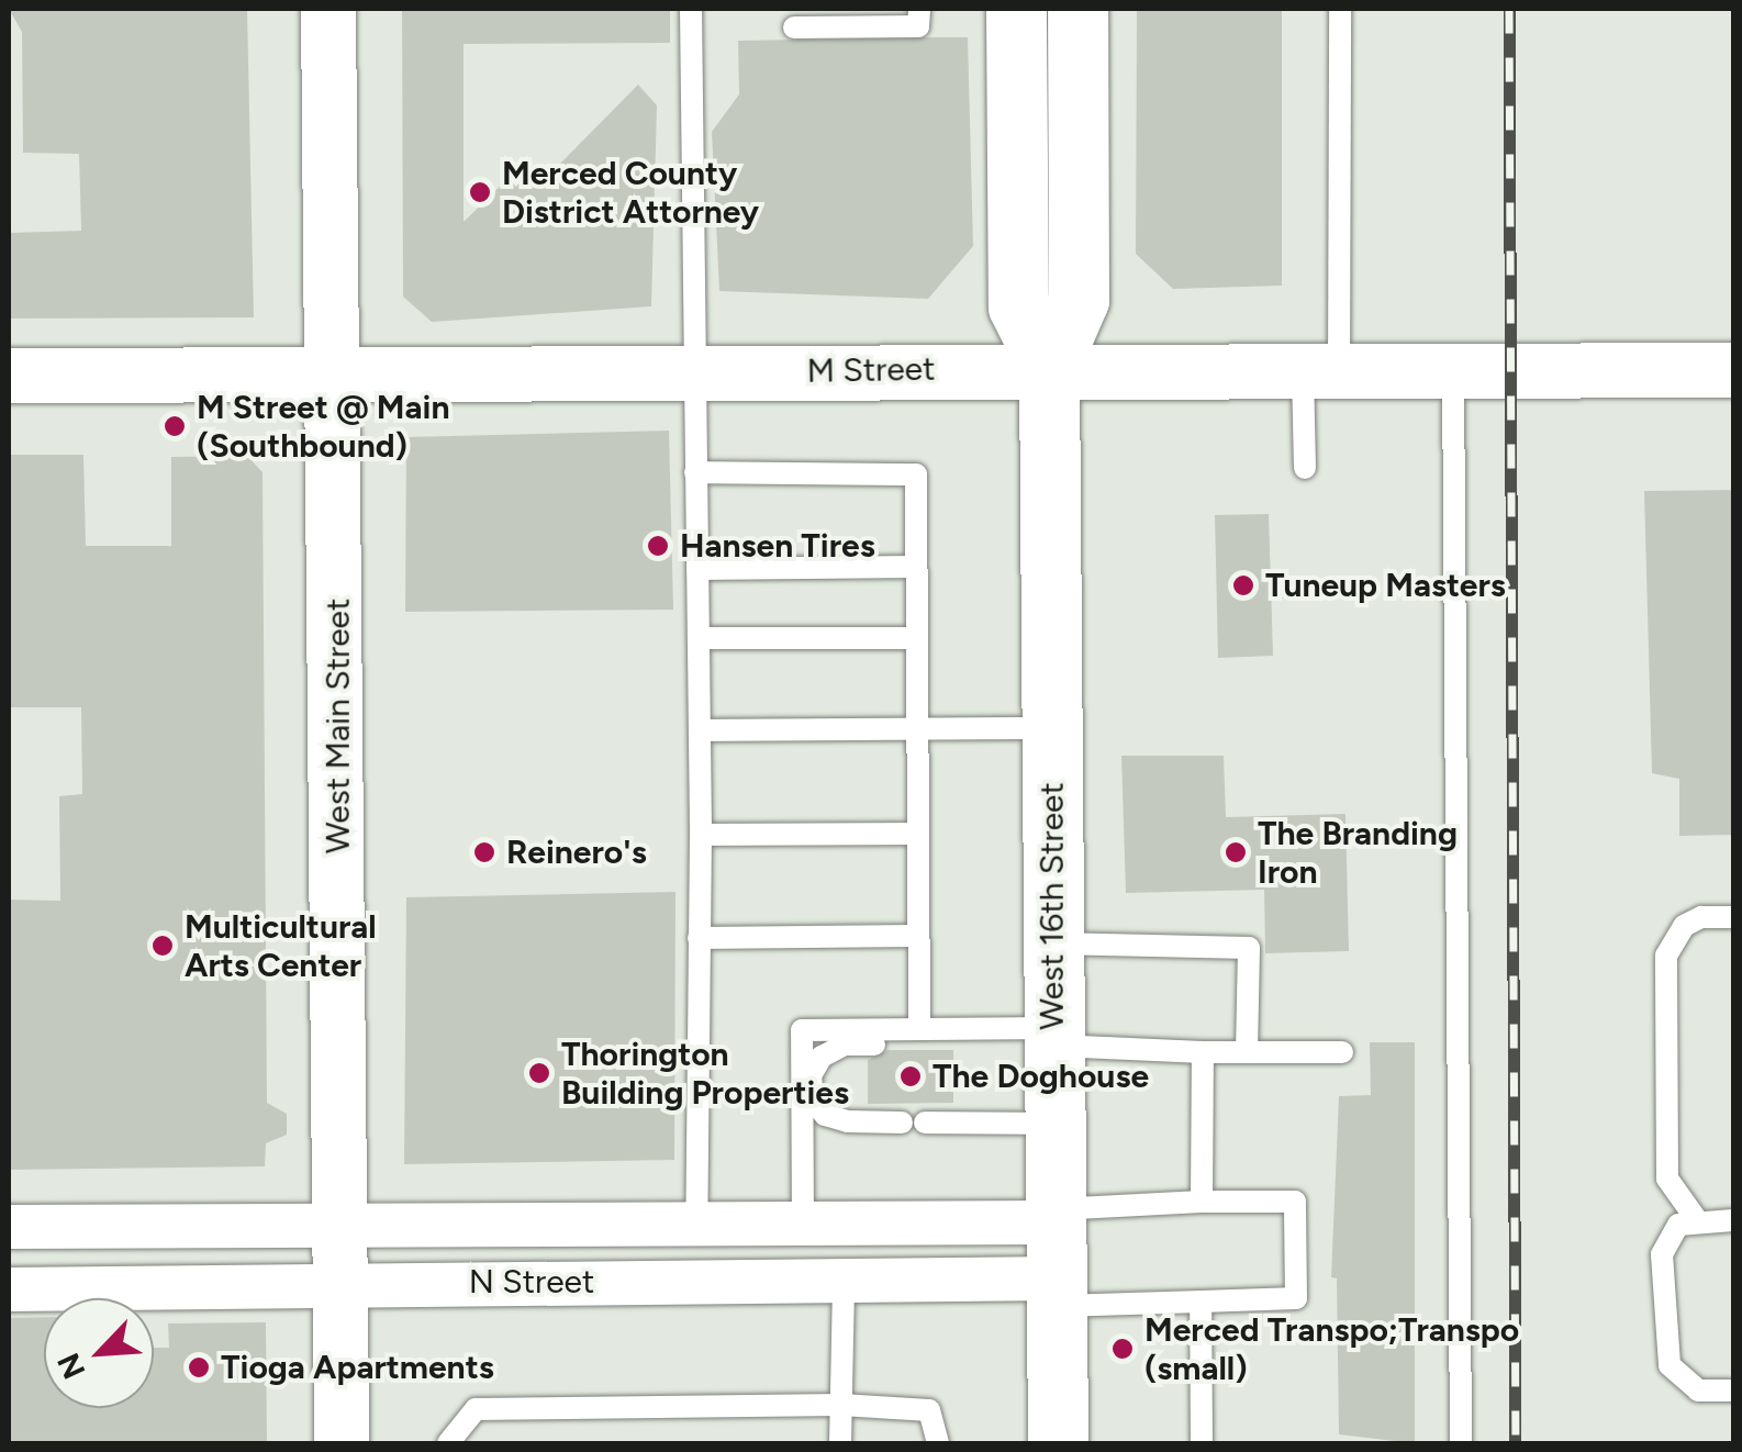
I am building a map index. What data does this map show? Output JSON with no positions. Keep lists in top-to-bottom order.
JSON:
{
  "streets": {
    "main road": ["West 16th Street"],
    "street": ["M Street", "West Main Street", "N Street"]
  },
  "crossings": [
    ["M Street", "West Main Street"],
    ["M Street", "West 16th Street"],
    ["West Main Street", "N Street"],
    ["West 16th Street", "N Street"]
  ],
  "places": [
    "Merced County District Attorney",
    "M Street @ Main (Southbound)",
    "Hansen Tires",
    "Tuneup Masters",
    "Reinero's",
    "The Branding Iron",
    "Multicultural Arts Center",
    "Thorington Building Properties",
    "The Doghouse",
    "Merced Transpo;Transpo (small)",
    "Tioga Apartments"
  ],
  "north": "bottom left"
}
